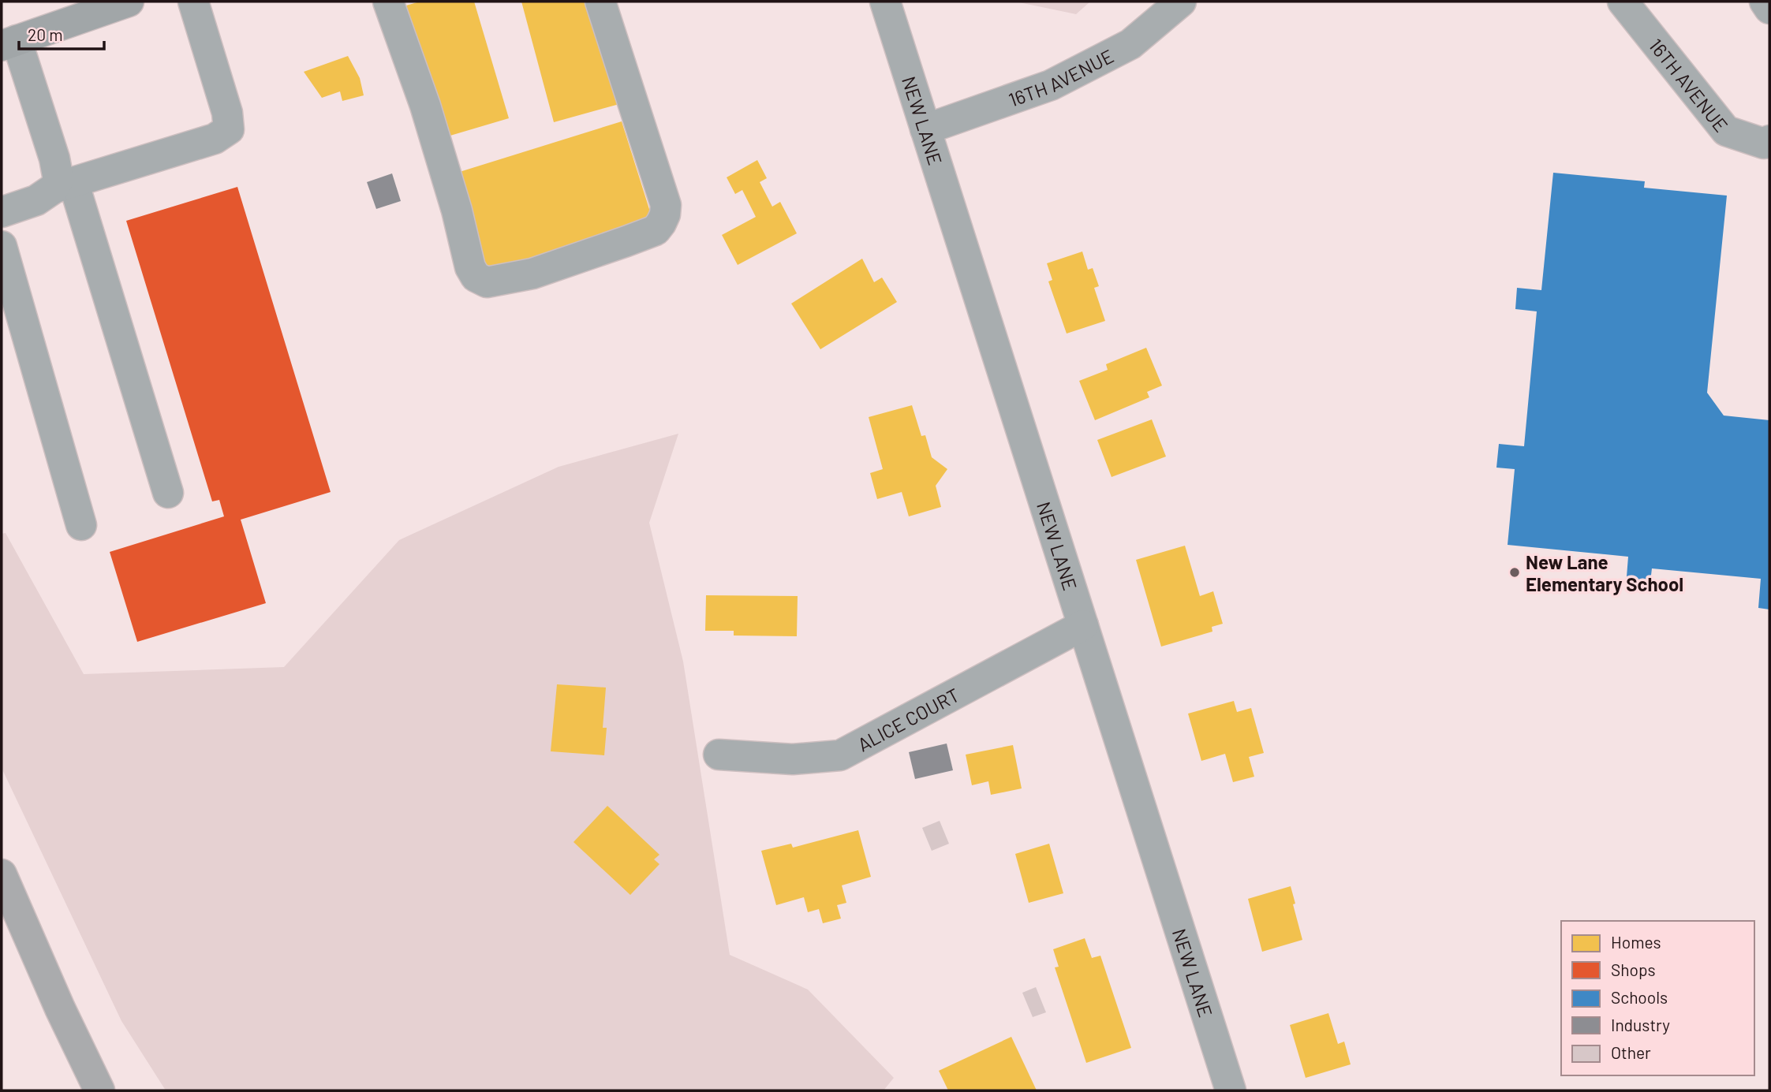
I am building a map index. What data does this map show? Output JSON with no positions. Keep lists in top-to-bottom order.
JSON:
{
  "streets": {
    "street": ["16TH AVENUE", "NEW LANE", "ALICE COURT"]
  },
  "crossings": [
    ["16TH AVENUE", "NEW LANE"],
    ["NEW LANE", "ALICE COURT"]
  ],
  "places": ["New Lane Elementary School"],
  "legend": [
    "Homes",
    "Shops",
    "Schools",
    "Industry",
    "Other"
  ],
  "scale_bar": "20 m"
}
